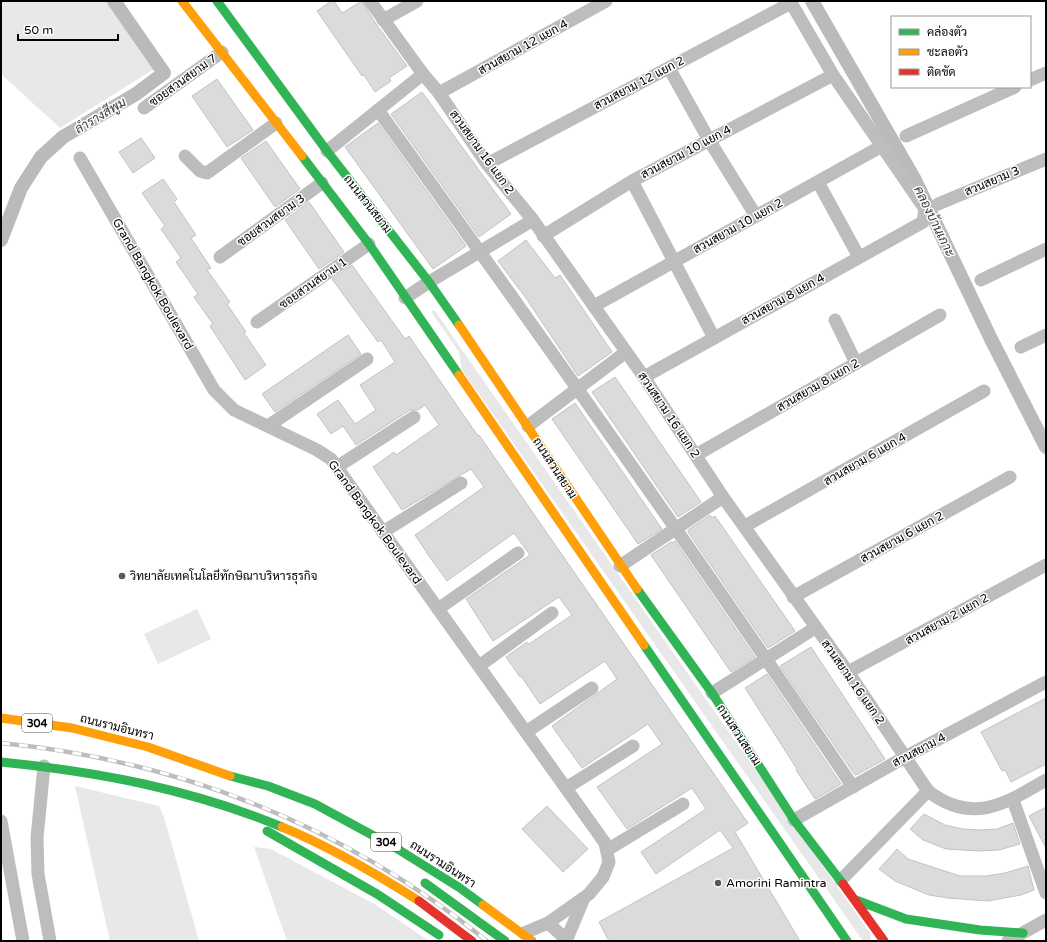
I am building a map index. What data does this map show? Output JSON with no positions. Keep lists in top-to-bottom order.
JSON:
{
  "streets": {
    "main road": ["ถนนสวนสยาม", "304", "ถนนรามอินทรา"],
    "street": [
      "สวนสยาม 12 แยก 4",
      "ซอยสวนสยาม 7",
      "สวนสยาม 12 แยก 2",
      "สวนสยาม 16 แยก 2",
      "สวนสยาม 10 แยก 4",
      "สวนสยาม 3",
      "ซอยสวนสยาม 3",
      "สวนสยาม 10 แยก 2",
      "ซอยสวนสยาม 1",
      "Grand Bangkok Boulevard",
      "สวนสยาม 8 แยก 4",
      "สวนสยาม 8 แยก 2",
      "สวนสยาม 6 แยก 4",
      "สวนสยาม 6 แยก 2",
      "สวนสยาม 2 แยก 2",
      "สวนสยาม 4"
    ]
  },
  "crossings": [
    ["สวนสยาม 12 แยก 4", "สวนสยาม 16 แยก 2"],
    ["ซอยสวนสยาม 7", "ถนนสวนสยาม"],
    ["สวนสยาม 12 แยก 2", "สวนสยาม 16 แยก 2"],
    ["สวนสยาม 16 แยก 2", "สวนสยาม 10 แยก 4"],
    ["สวนสยาม 16 แยก 2", "สวนสยาม 10 แยก 2"],
    ["สวนสยาม 16 แยก 2", "สวนสยาม 8 แยก 4"],
    ["สวนสยาม 16 แยก 2", "สวนสยาม 8 แยก 2"],
    ["สวนสยาม 16 แยก 2", "สวนสยาม 6 แยก 4"],
    ["สวนสยาม 16 แยก 2", "สวนสยาม 6 แยก 2"],
    ["สวนสยาม 16 แยก 2", "สวนสยาม 2 แยก 2"],
    ["สวนสยาม 16 แยก 2", "สวนสยาม 4"],
    ["ถนนสวนสยาม", "ซอยสวนสยาม 3"],
    ["ถนนสวนสยาม", "ซอยสวนสยาม 1"],
    ["ถนนสวนสยาม", "สวนสยาม 4"],
    ["สวนสยาม 10 แยก 2", "สวนสยาม 8 แยก 4"]
  ],
  "water": ["ลำรางสีพูม", "คลองบ้านเกาะ"],
  "places": ["วิทยาลัยเทคโนโลยีทักษิณาบริหารธุรกิจ", "Amorini Ramintra"],
  "legend": ["คล่องตัว", "ชะลอตัว", "ติดขัด"],
  "scale_bar": "50 m"
}
